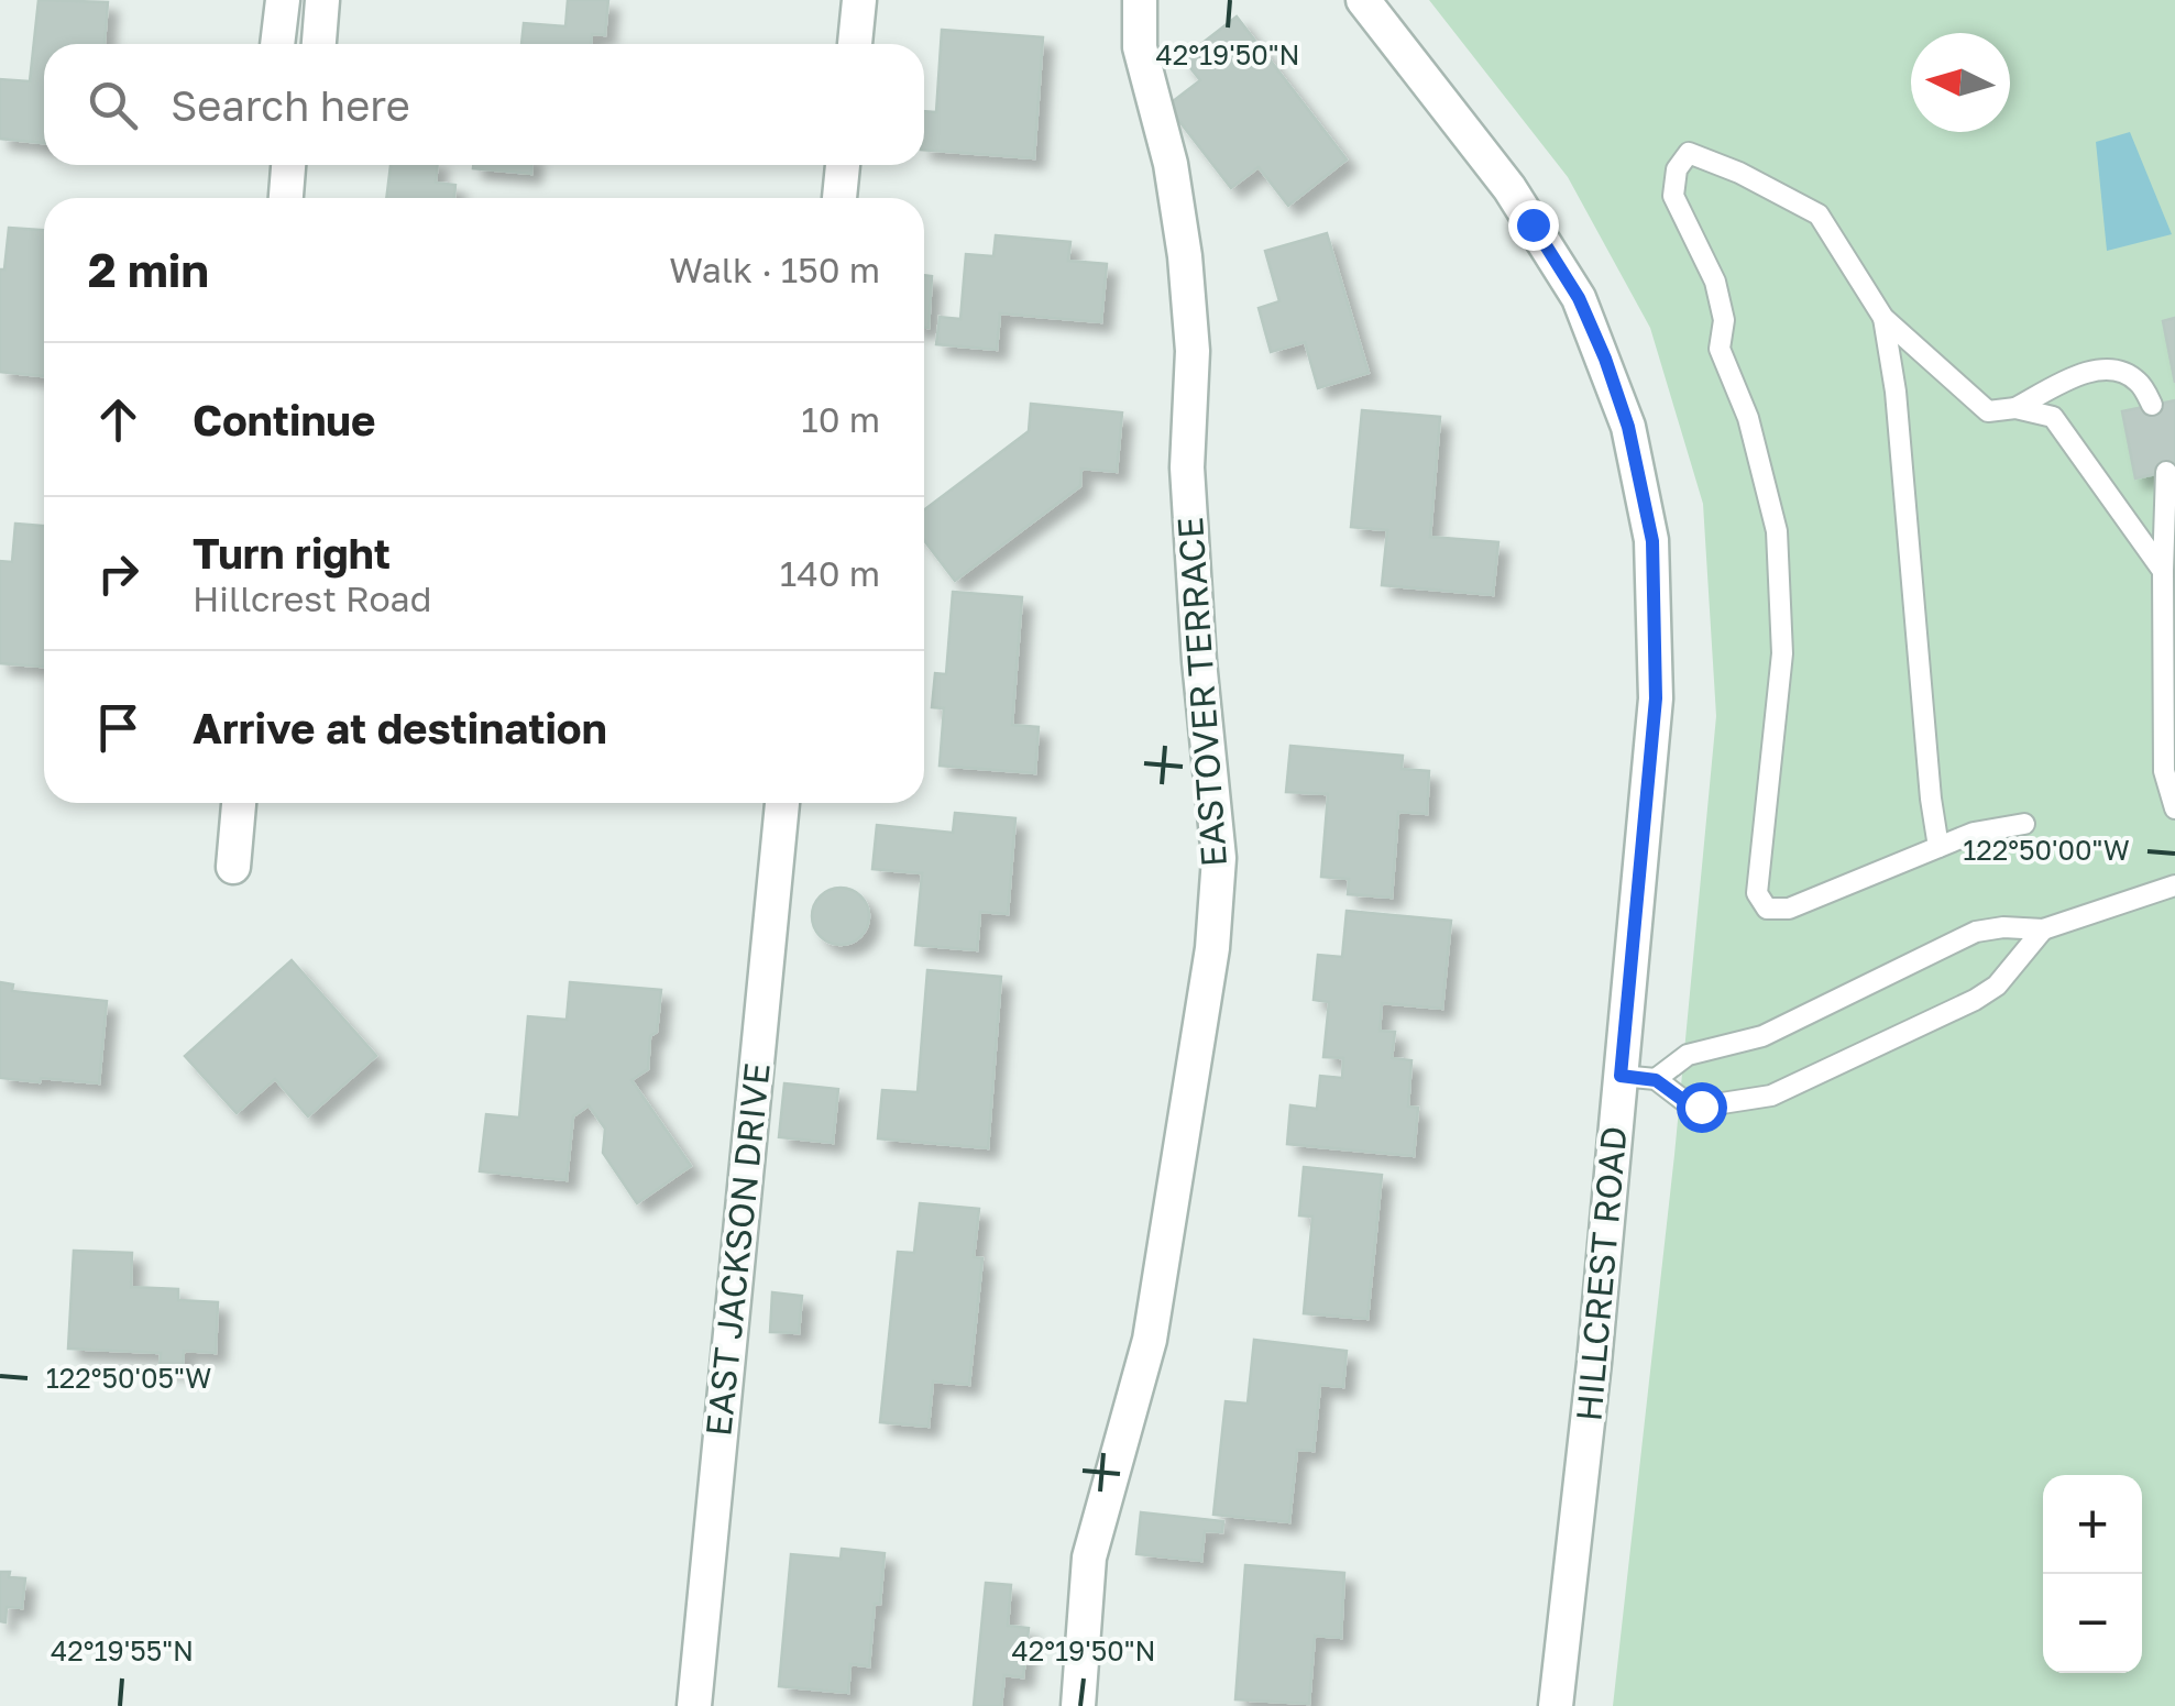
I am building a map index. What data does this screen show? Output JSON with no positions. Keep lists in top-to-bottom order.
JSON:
{
  "streets": {
    "street": ["EASTOVER TERRACE", "EAST JACKSON DRIVE", "HILLCREST ROAD"]
  },
  "north": "left",
  "page": {
    "search": "Search here",
    "heading": ["2 min", "Walk · 150 m"],
    "list": [
      ["Continue", "10 m"],
      ["Turn right", "Hillcrest Road", "140 m"],
      "Arrive at destination"
    ],
    "map_buttons": ["+", "−"]
  },
  "coordinates": [
    "42°19'50\"N",
    "122°50'00\"W",
    "122°50'05\"W",
    "42°19'55\"N"
  ]
}
